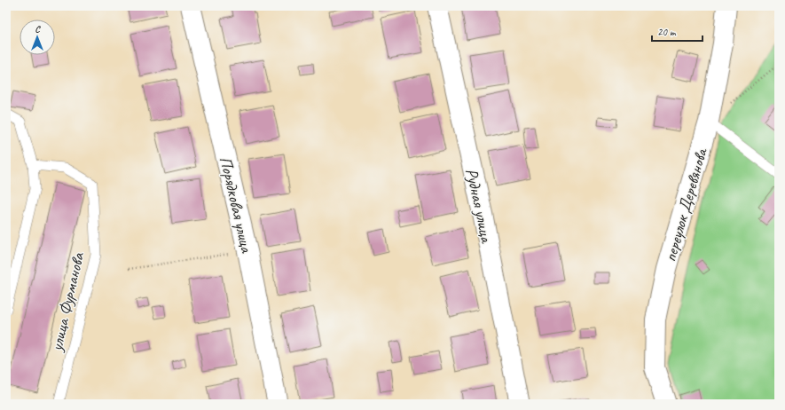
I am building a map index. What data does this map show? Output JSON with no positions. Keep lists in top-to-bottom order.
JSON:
{
  "streets": {
    "street": ["Порядковая улица", "Рудная улица", "переулок Деревянова"],
    "lane": ["улица Фурманова"]
  },
  "scale_bar": "20 m",
  "north": "top"
}
